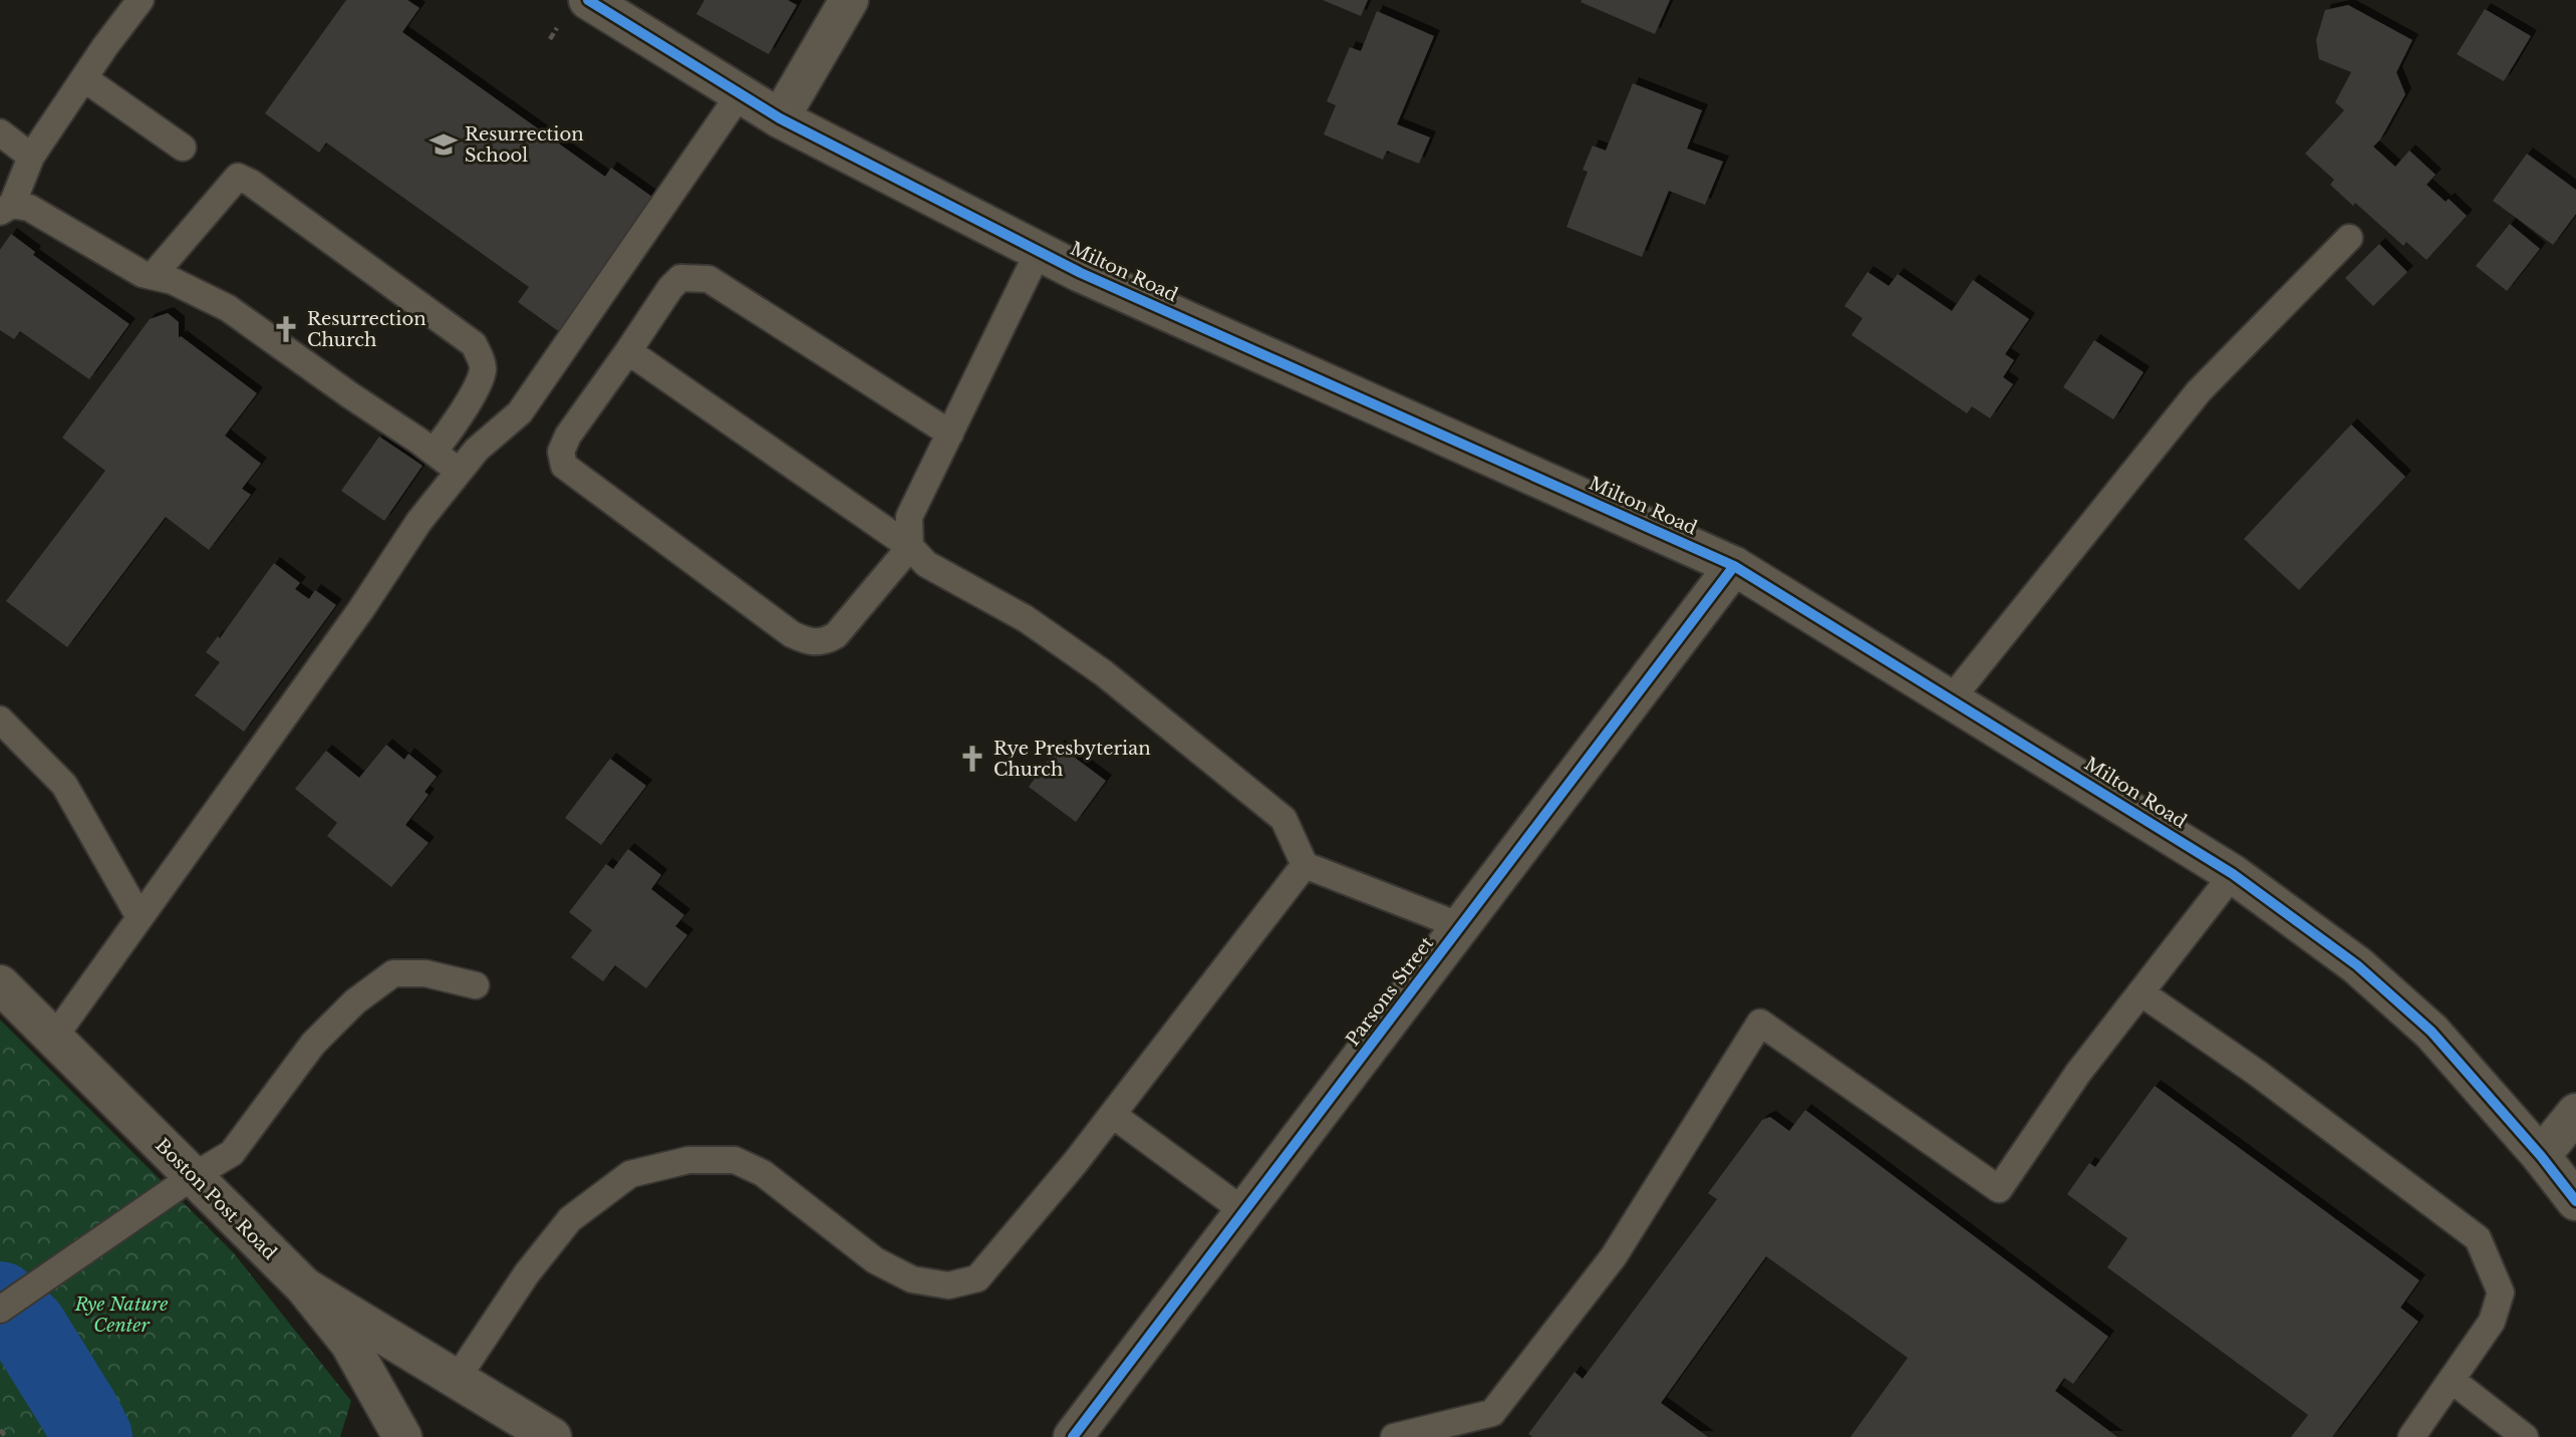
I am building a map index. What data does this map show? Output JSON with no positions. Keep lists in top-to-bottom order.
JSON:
{
  "streets": {
    "main road": ["Boston Post Road"],
    "street": ["Milton Road", "Parsons Street"]
  },
  "crossings": [
    ["Milton Road", "Parsons Street"]
  ],
  "parks": ["Rye Nature Center"],
  "places": {
    "school or university": ["Resurrection School"],
    "church": ["Resurrection Church", "Rye Presbyterian Church"]
  }
}
